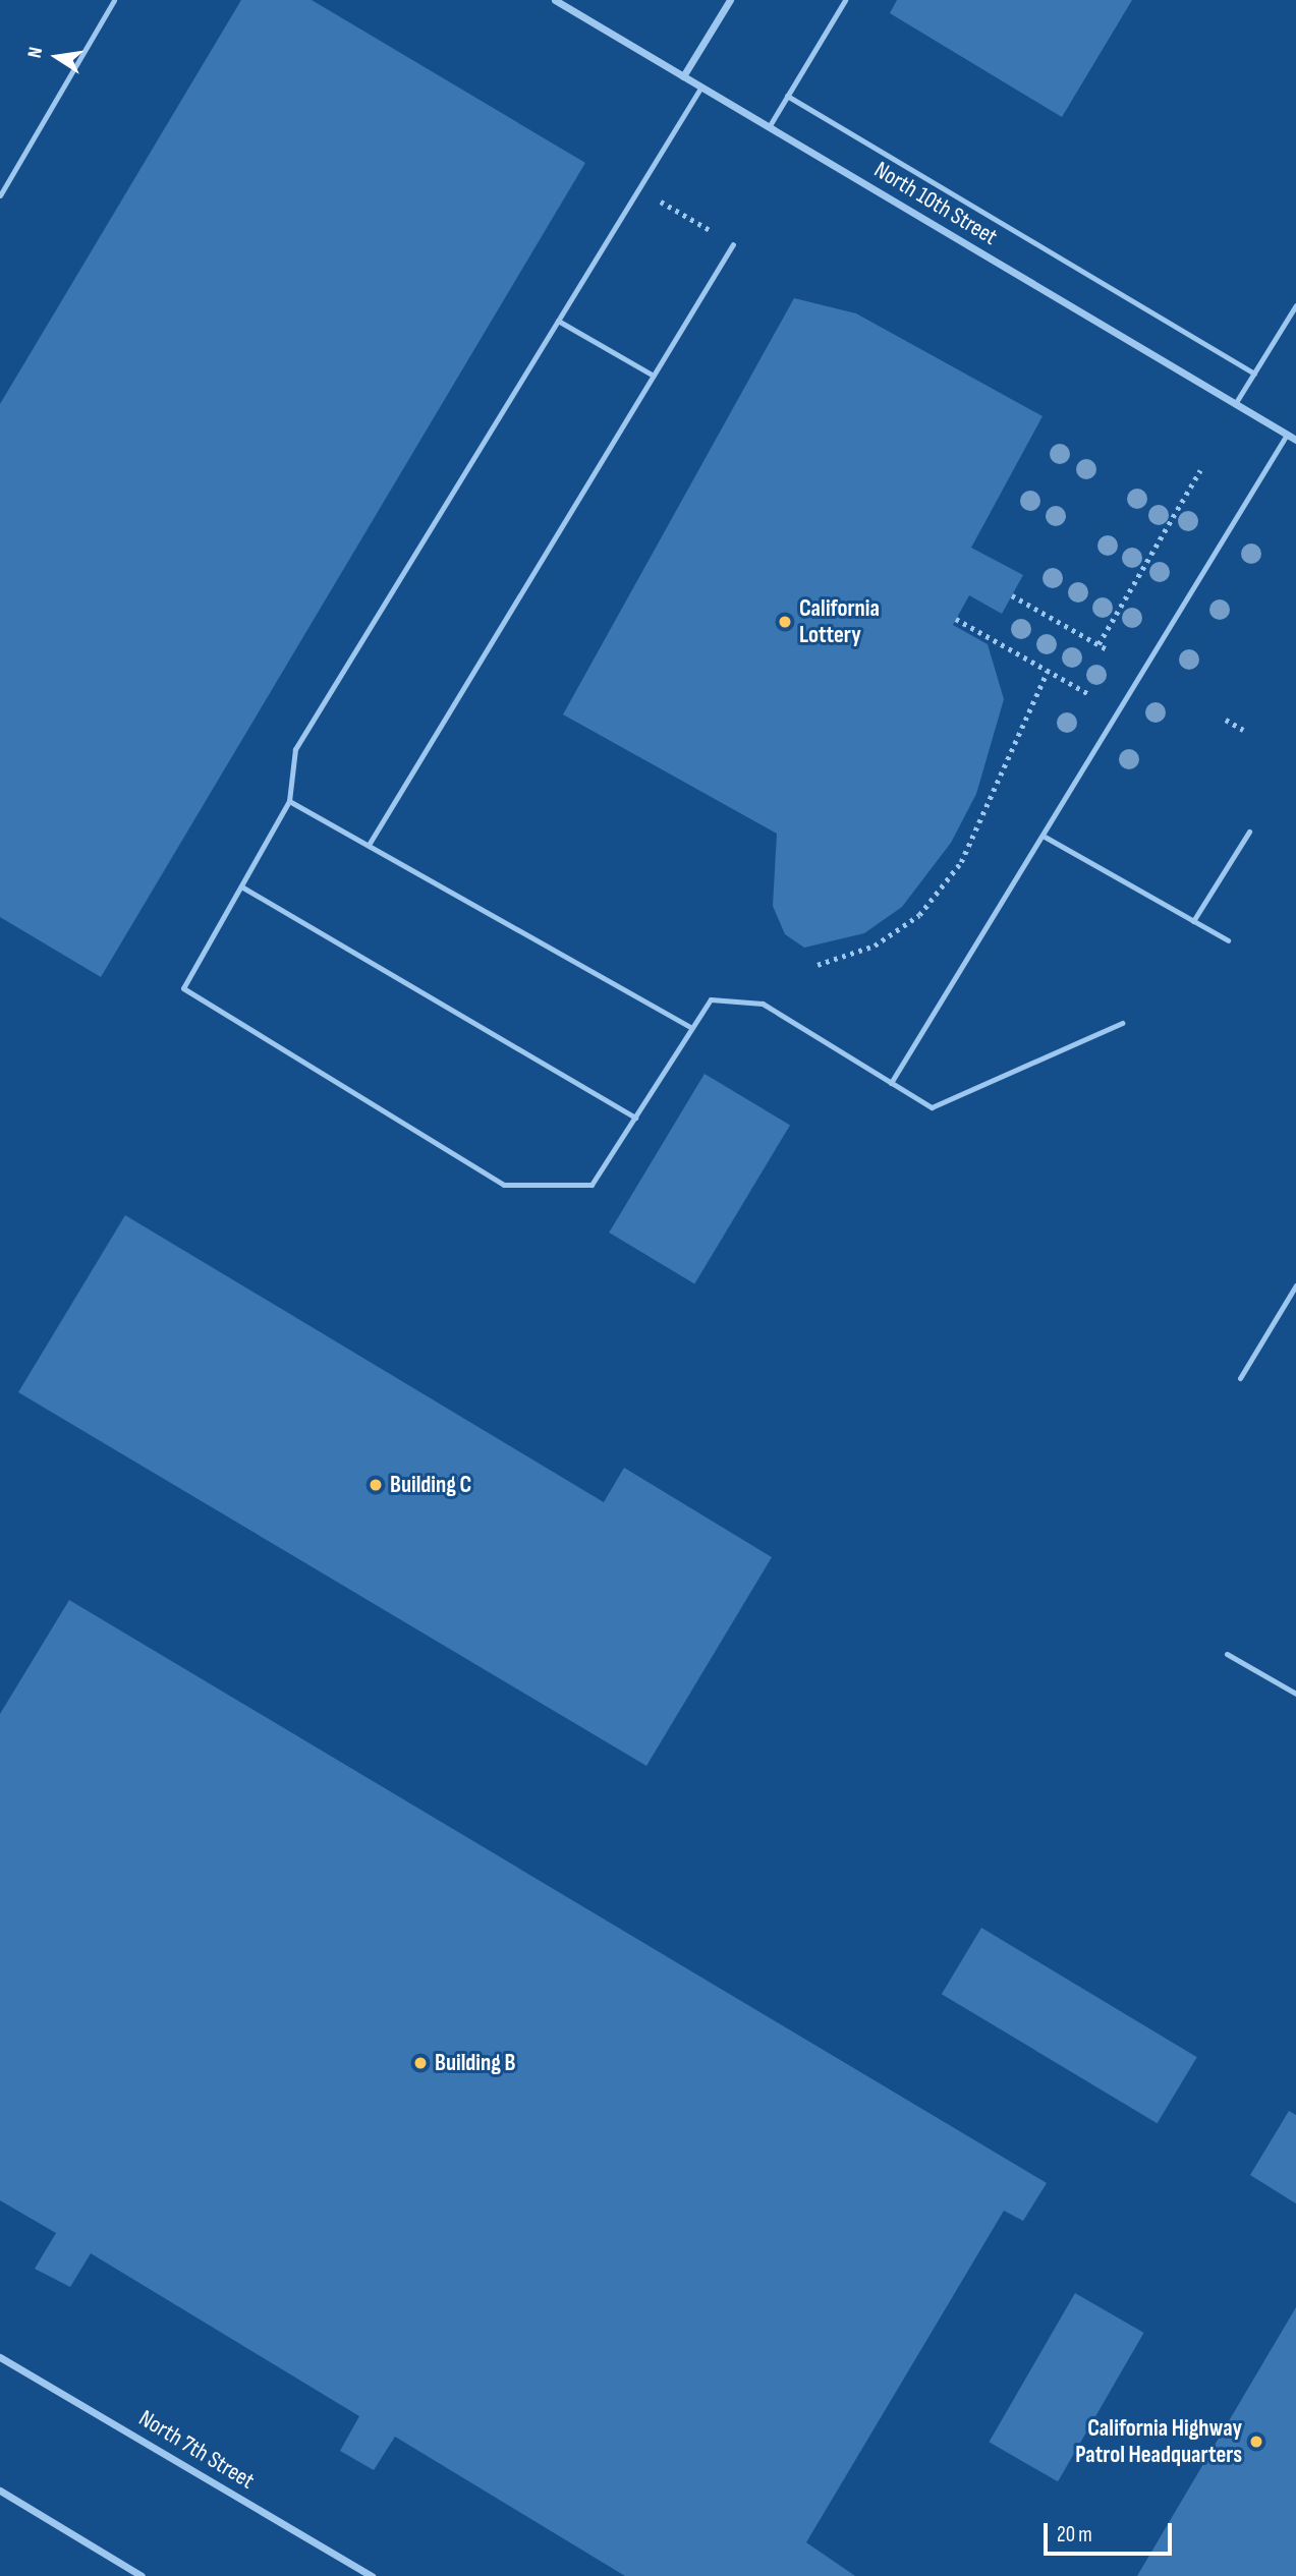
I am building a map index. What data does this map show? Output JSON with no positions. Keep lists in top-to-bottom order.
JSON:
{
  "streets": {
    "street": ["North 10th Street", "North 7th Street"]
  },
  "places": [
    "California Lottery",
    "Building C",
    "Building B",
    "California Highway Patrol Headquarters"
  ],
  "scale_bar": "20 m",
  "north": "left"
}
